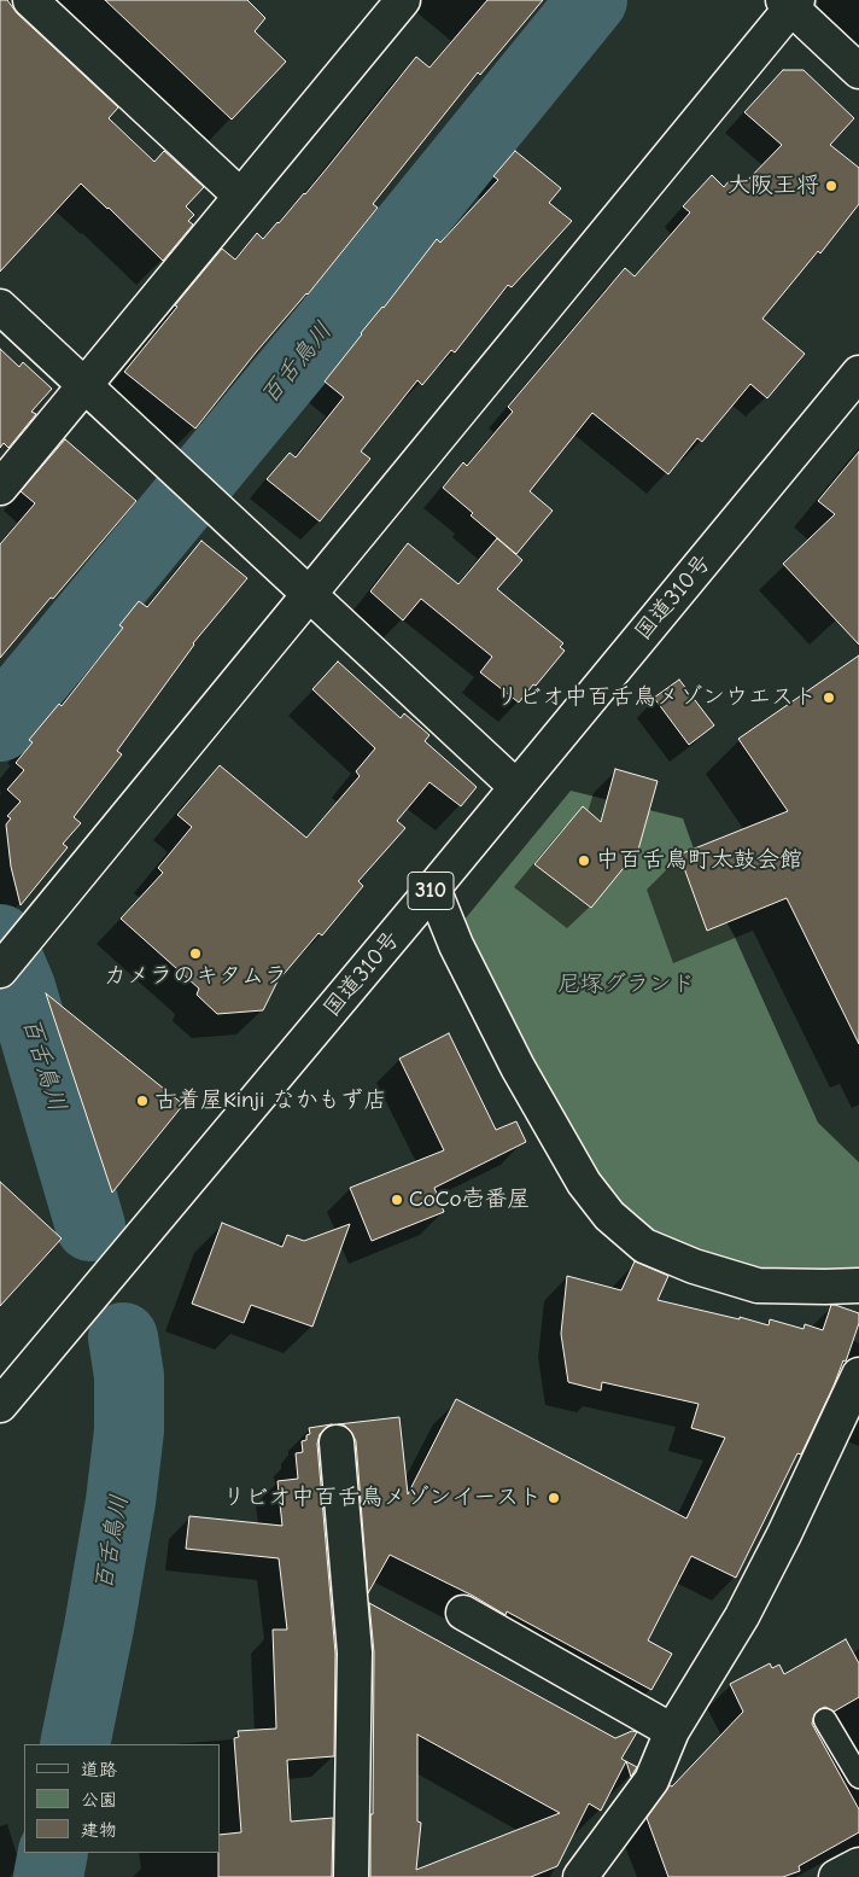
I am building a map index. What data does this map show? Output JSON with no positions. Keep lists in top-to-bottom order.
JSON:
{
  "streets": {
    "main road": ["国道310号", "310"]
  },
  "water": ["百舌鳥川"],
  "parks": ["尼塚グランド"],
  "places": [
    "大阪王将",
    "リビオ中百舌鳥メゾンウエスト",
    "中百舌鳥町太鼓会館",
    "カメラのキタムラ",
    "古着屋Kinji なかもず店",
    "CoCo壱番屋",
    "リビオ中百舌鳥メゾンイースト"
  ],
  "legend": ["道路", "公園", "建物"]
}
